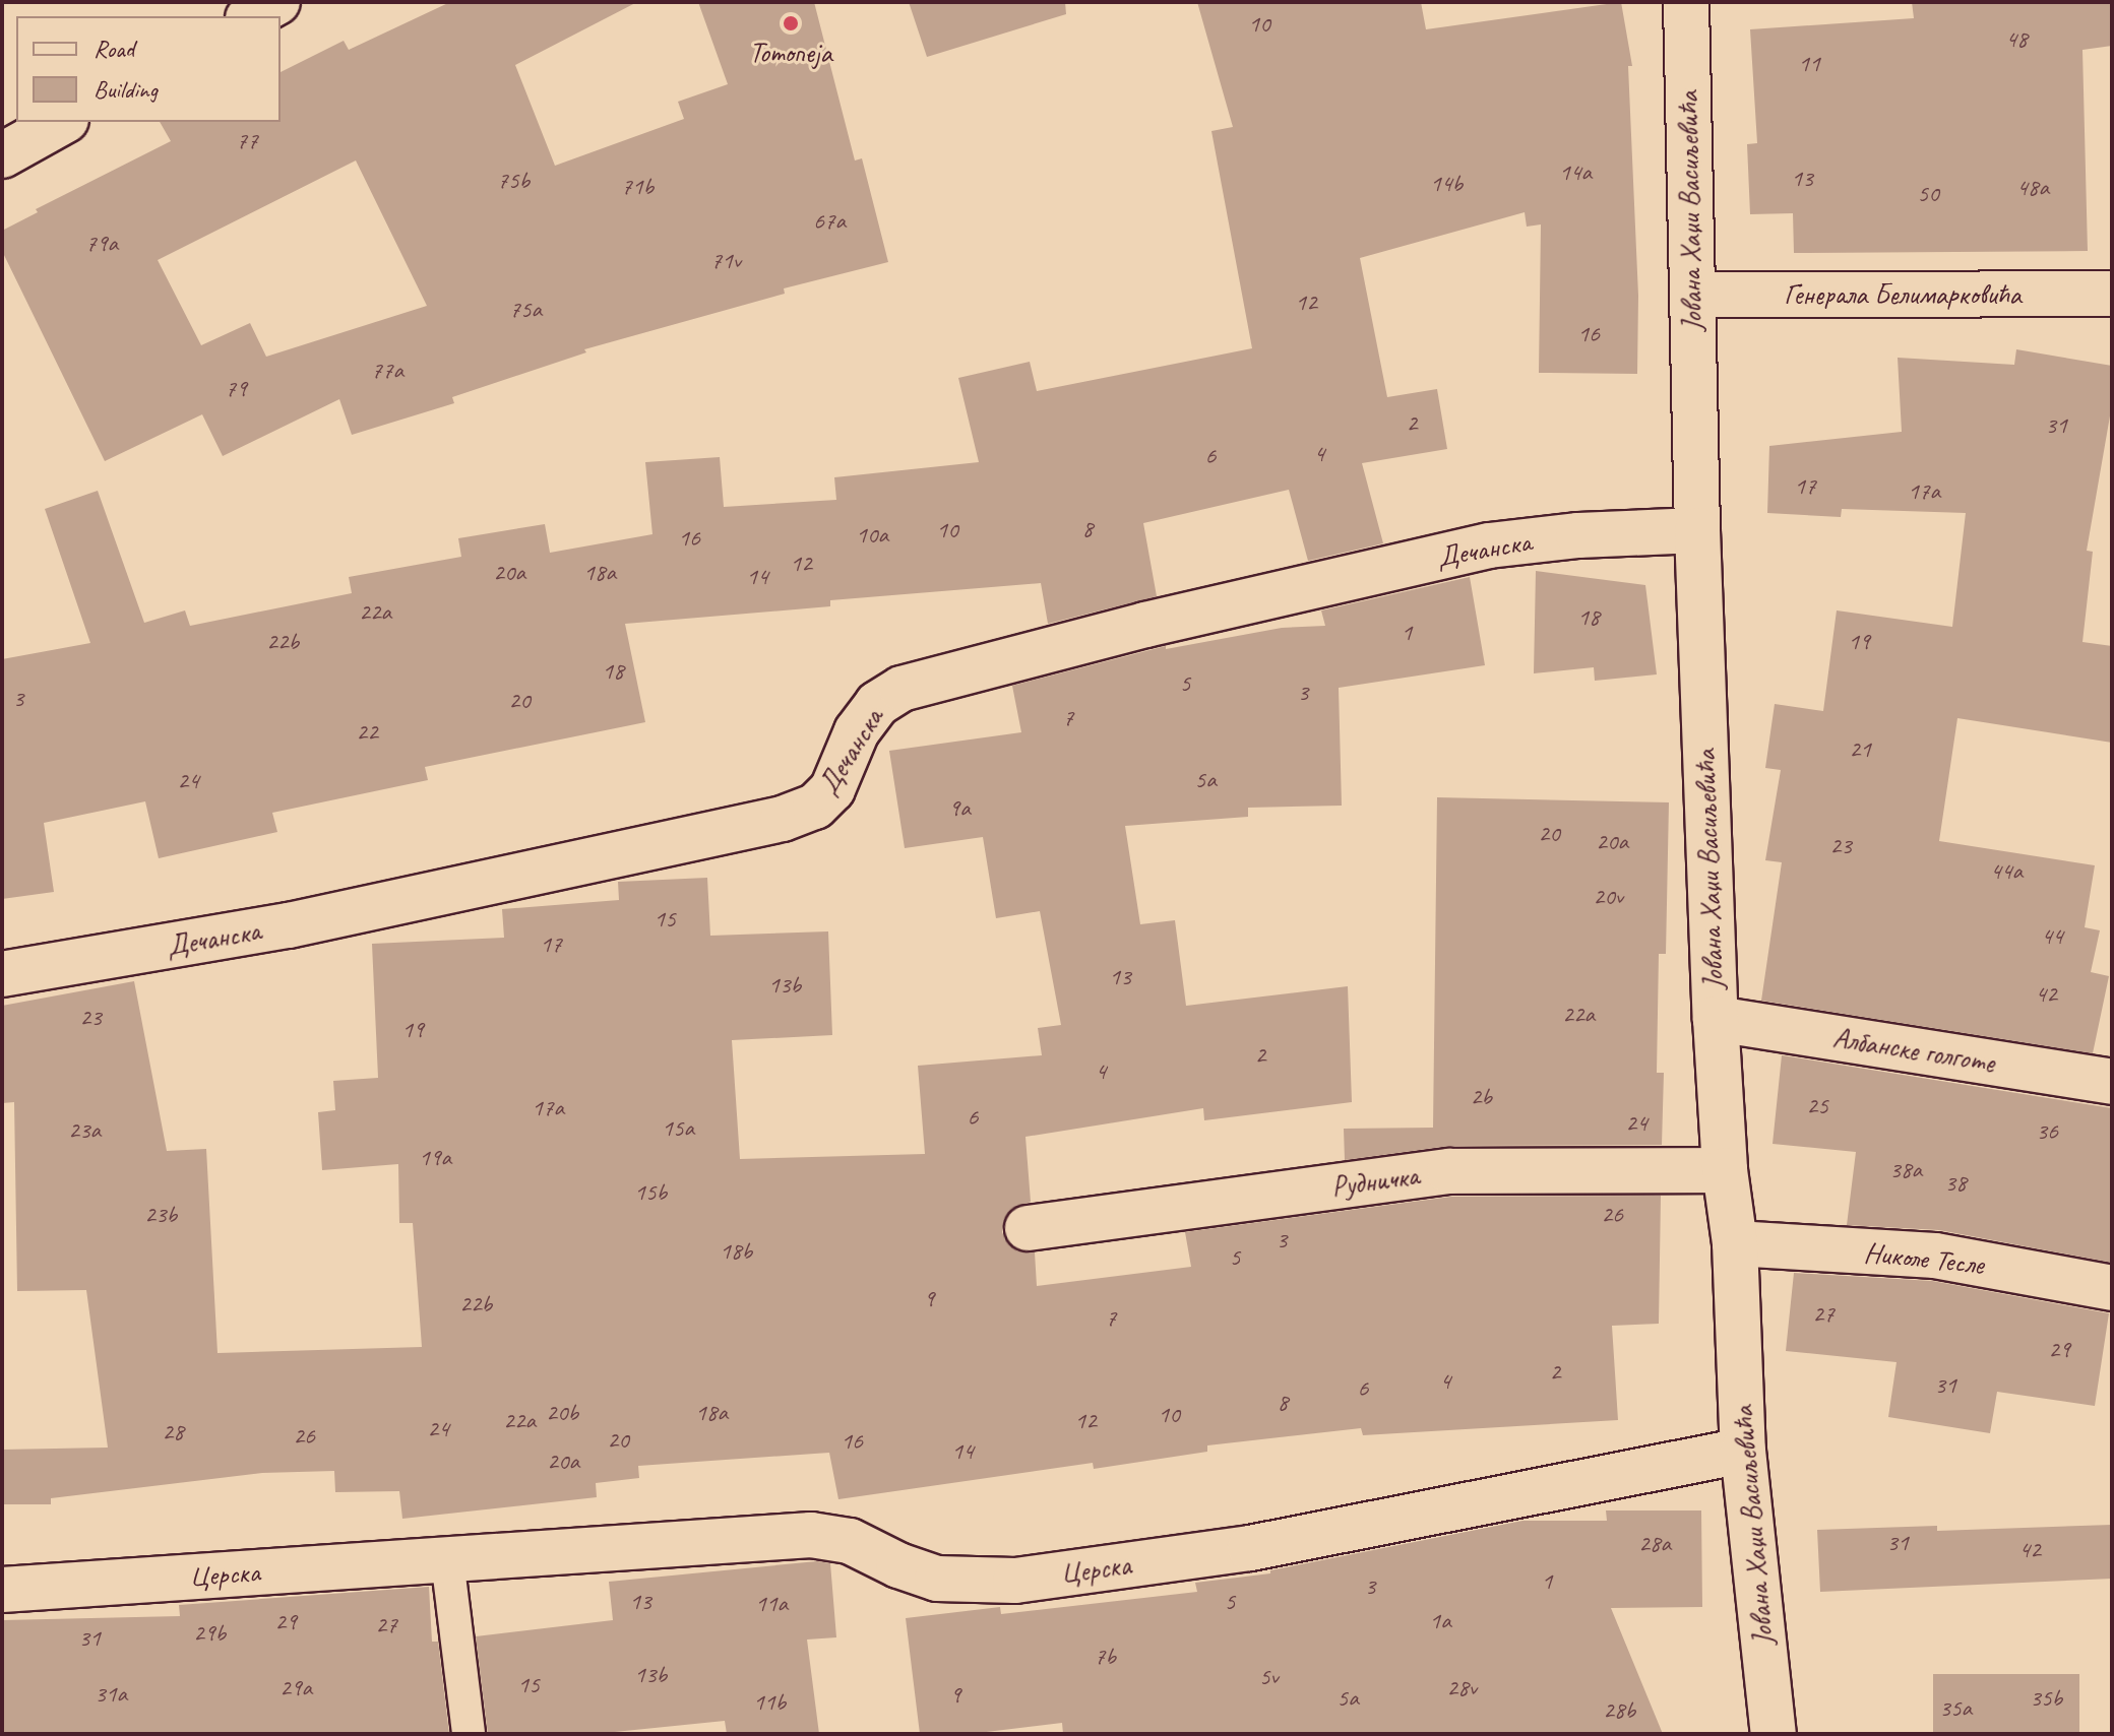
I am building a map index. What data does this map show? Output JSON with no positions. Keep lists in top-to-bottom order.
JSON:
{
  "streets": {
    "street": [
      "Јована Хаџи Васиљевића",
      "Генерала Белимарковића",
      "Дечанска",
      "Албанске голготе",
      "Рудничка",
      "Николе Тесле",
      "Церска"
    ]
  },
  "crossings": [
    ["Јована Хаџи Васиљевића", "Генерала Белимарковића"],
    ["Јована Хаџи Васиљевића", "Дечанска"],
    ["Јована Хаџи Васиљевића", "Албанске голготе"],
    ["Јована Хаџи Васиљевића", "Рудничка"],
    ["Јована Хаџи Васиљевића", "Николе Тесле"],
    ["Јована Хаџи Васиљевића", "Церска"]
  ],
  "places": ["Тотопеја"],
  "house_numbers": [
    "10",
    "48",
    "11",
    "77",
    "14a",
    "13",
    "75b",
    "14b",
    "71b",
    "48a",
    "50",
    "67a",
    "79a",
    "71v",
    "12",
    "75a",
    "16",
    "77a",
    "79",
    "2",
    "31",
    "4",
    "6",
    "17",
    "17a",
    "8",
    "10",
    "10a",
    "16",
    "12",
    "20a",
    "18a",
    "14",
    "22a",
    "18",
    "1",
    "22b",
    "19",
    "18",
    "5",
    "3",
    "3",
    "20",
    "7",
    "22",
    "21",
    "5a",
    "24",
    "9a",
    "20",
    "20a",
    "23",
    "44a",
    "20v",
    "15",
    "44",
    "17",
    "13",
    "13b",
    "42",
    "22a",
    "23",
    "19",
    "2",
    "4",
    "2b",
    "25",
    "17a",
    "6",
    "24",
    "15a",
    "23a",
    "36",
    "19a",
    "38a",
    "38",
    "15b",
    "23b",
    "26",
    "3",
    "18b",
    "5",
    "9",
    "22b",
    "27",
    "7",
    "29",
    "2",
    "4",
    "31",
    "6",
    "8",
    "20b",
    "18a",
    "10",
    "22a",
    "12",
    "24",
    "28",
    "26",
    "20",
    "16",
    "14",
    "20a",
    "31",
    "28a",
    "42",
    "1",
    "3",
    "13",
    "5",
    "11a",
    "1a",
    "29",
    "27",
    "29b",
    "31",
    "7b",
    "13b",
    "5v",
    "15",
    "29a",
    "28v",
    "31a",
    "9",
    "5a",
    "35b",
    "11b",
    "35a",
    "28b"
  ],
  "legend": ["Road", "Building"]
}
